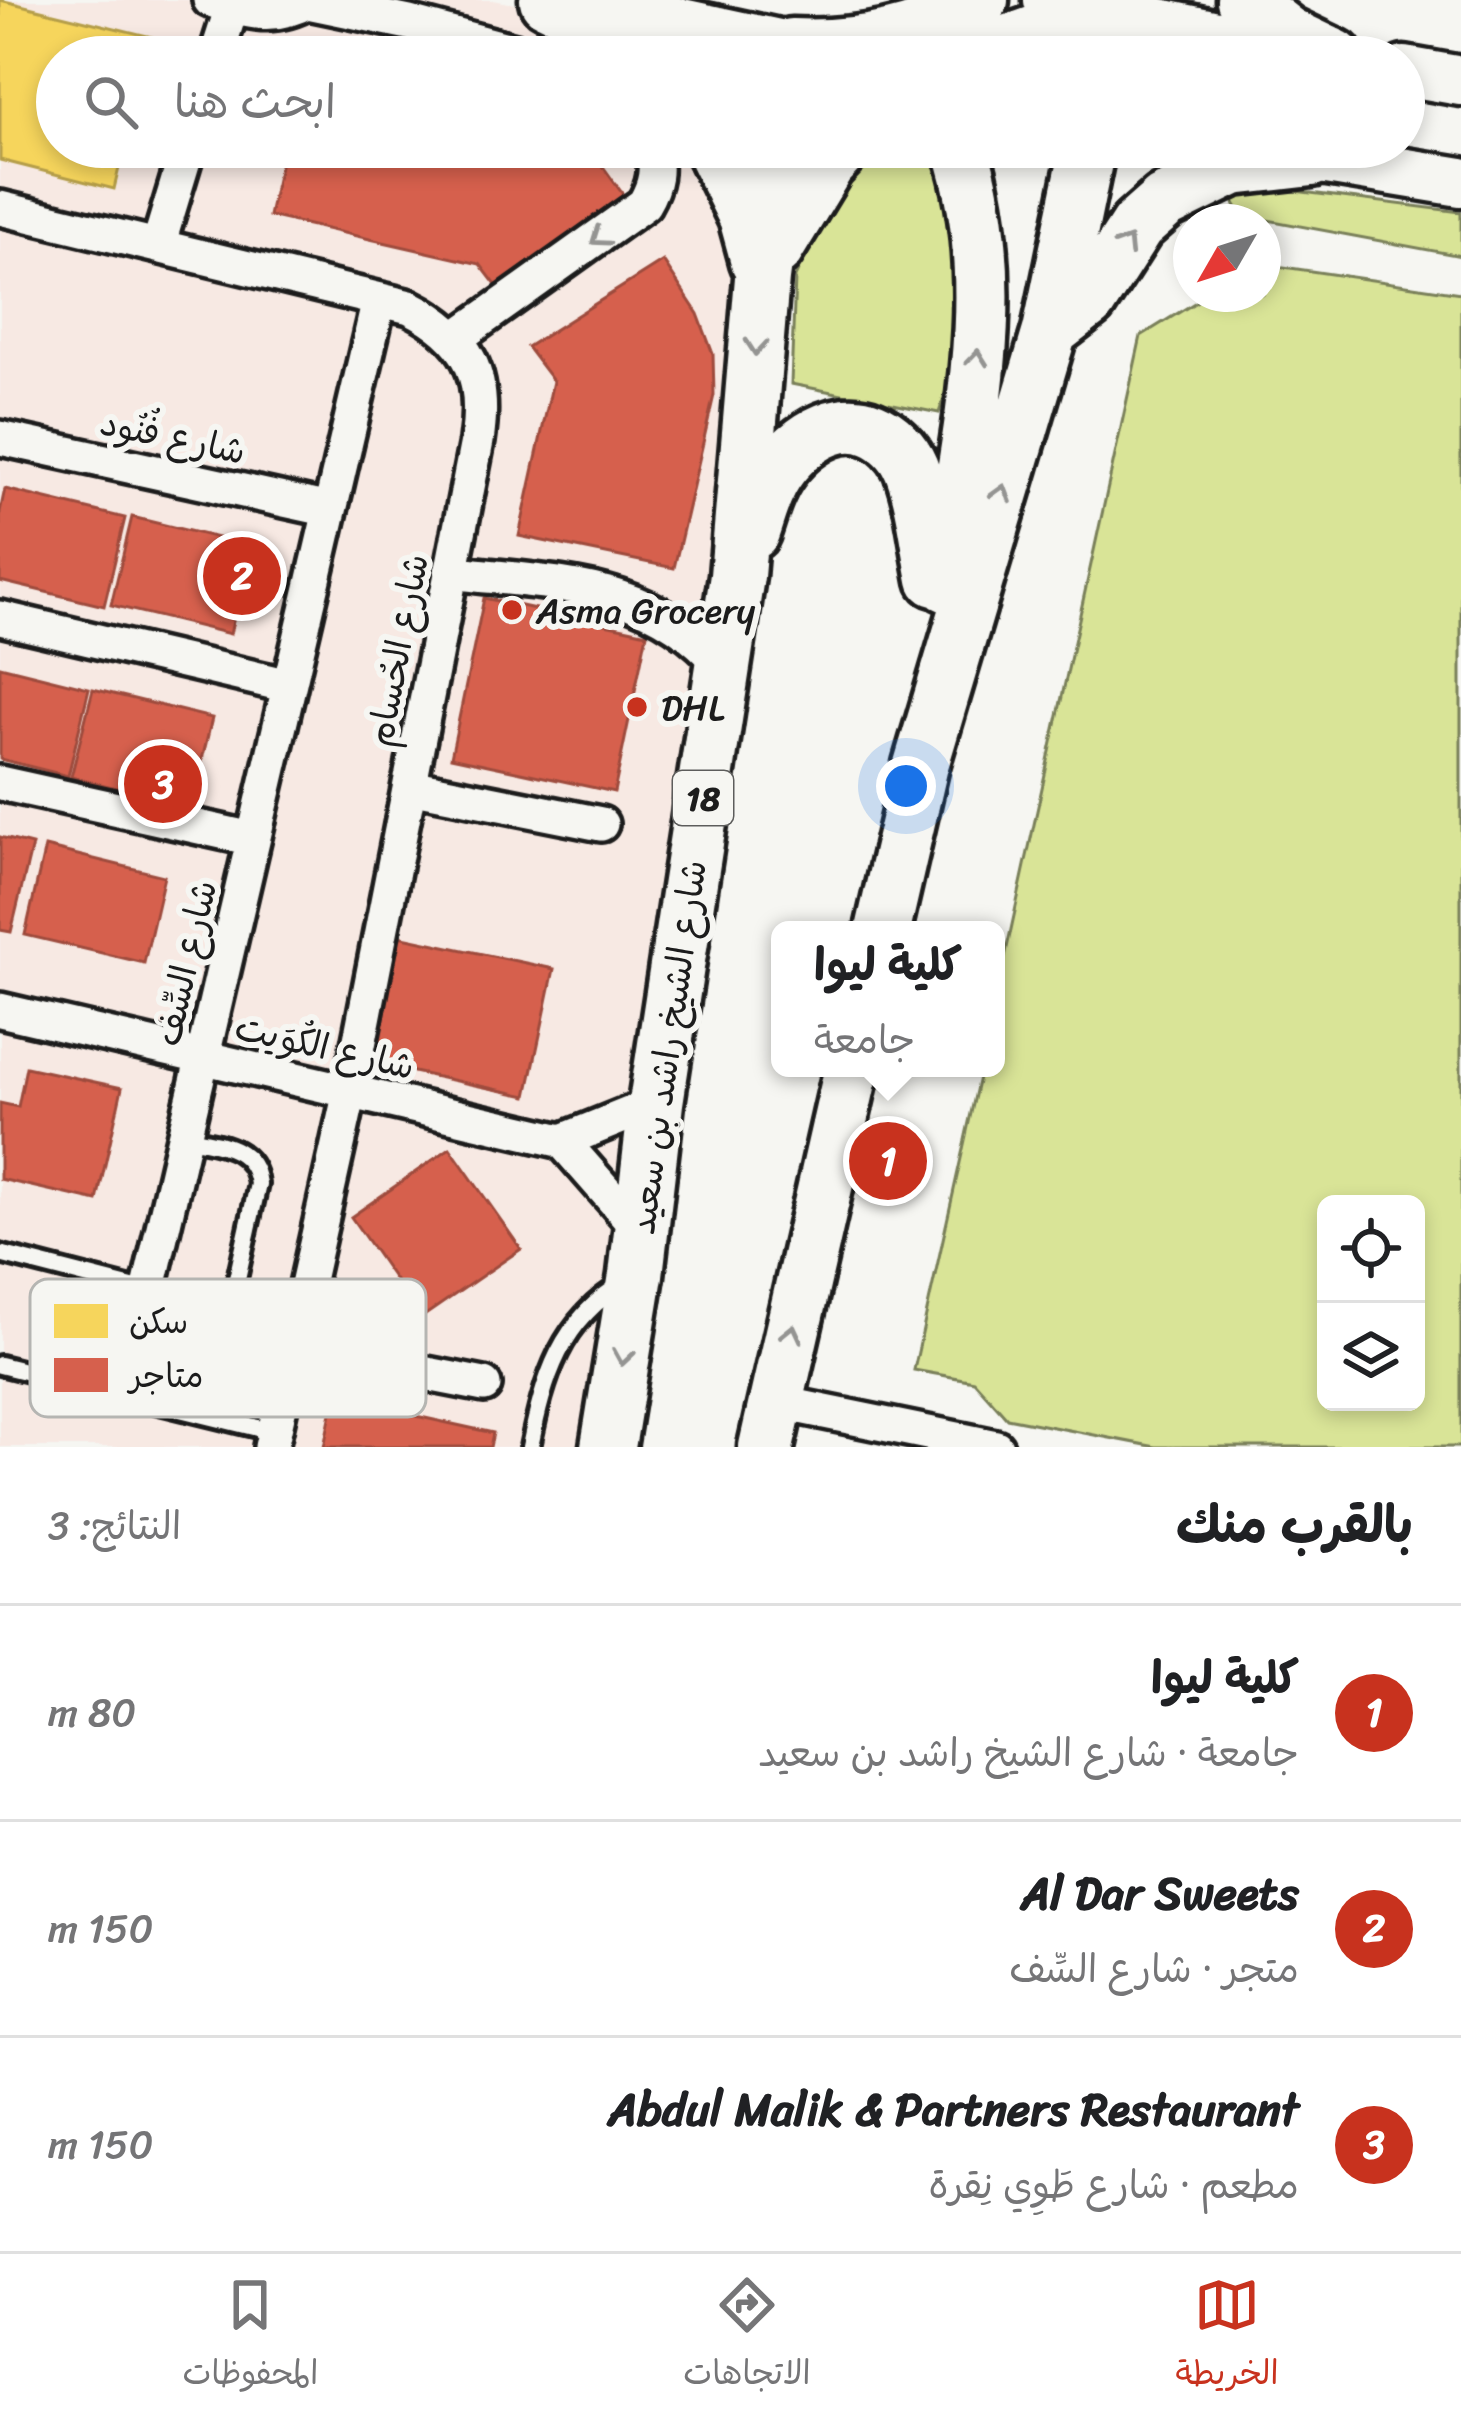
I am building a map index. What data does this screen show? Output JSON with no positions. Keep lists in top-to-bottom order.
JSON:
{
  "streets": {
    "main road": ["18", "شارع الشيخ راشد بن سعيد"],
    "street": [
      "شارع فُنُود",
      "شارع الحُسام",
      "شارع السِّف",
      "شارع الكُوَيت"
    ]
  },
  "crossings": [
    ["شارع فُنُود", "شارع السِّف"],
    ["شارع الحُسام", "شارع الكُوَيت"],
    ["شارع السِّف", "شارع الكُوَيت"]
  ],
  "places": ["Asma Grocery", "DHL"],
  "legend": ["سكن", "متاجر"],
  "north": "bottom left",
  "page": {
    "search": "ابحث هنا",
    "pins": ["2", "3", "1"],
    "popup": ["كلية ليوا", "جامعة"],
    "heading": ["بالقرب منك", "النتائج: 3"],
    "list": [
      {
        "mark": "1",
        "name": "كلية ليوا",
        "note": "جامعة · شارع الشيخ راشد بن سعيد",
        "value": "80 m"
      },
      {
        "mark": "2",
        "name": "Al Dar Sweets",
        "note": "متجر · شارع السِّف",
        "value": "150 m"
      },
      {
        "mark": "3",
        "name": "Abdul Malik & Partners Restaurant",
        "note": "مطعم · شارع طَوِي نِقرة",
        "value": "150 m"
      }
    ],
    "nav": ["الخريطة", "الاتجاهات", "المحفوظات"]
  }
}
